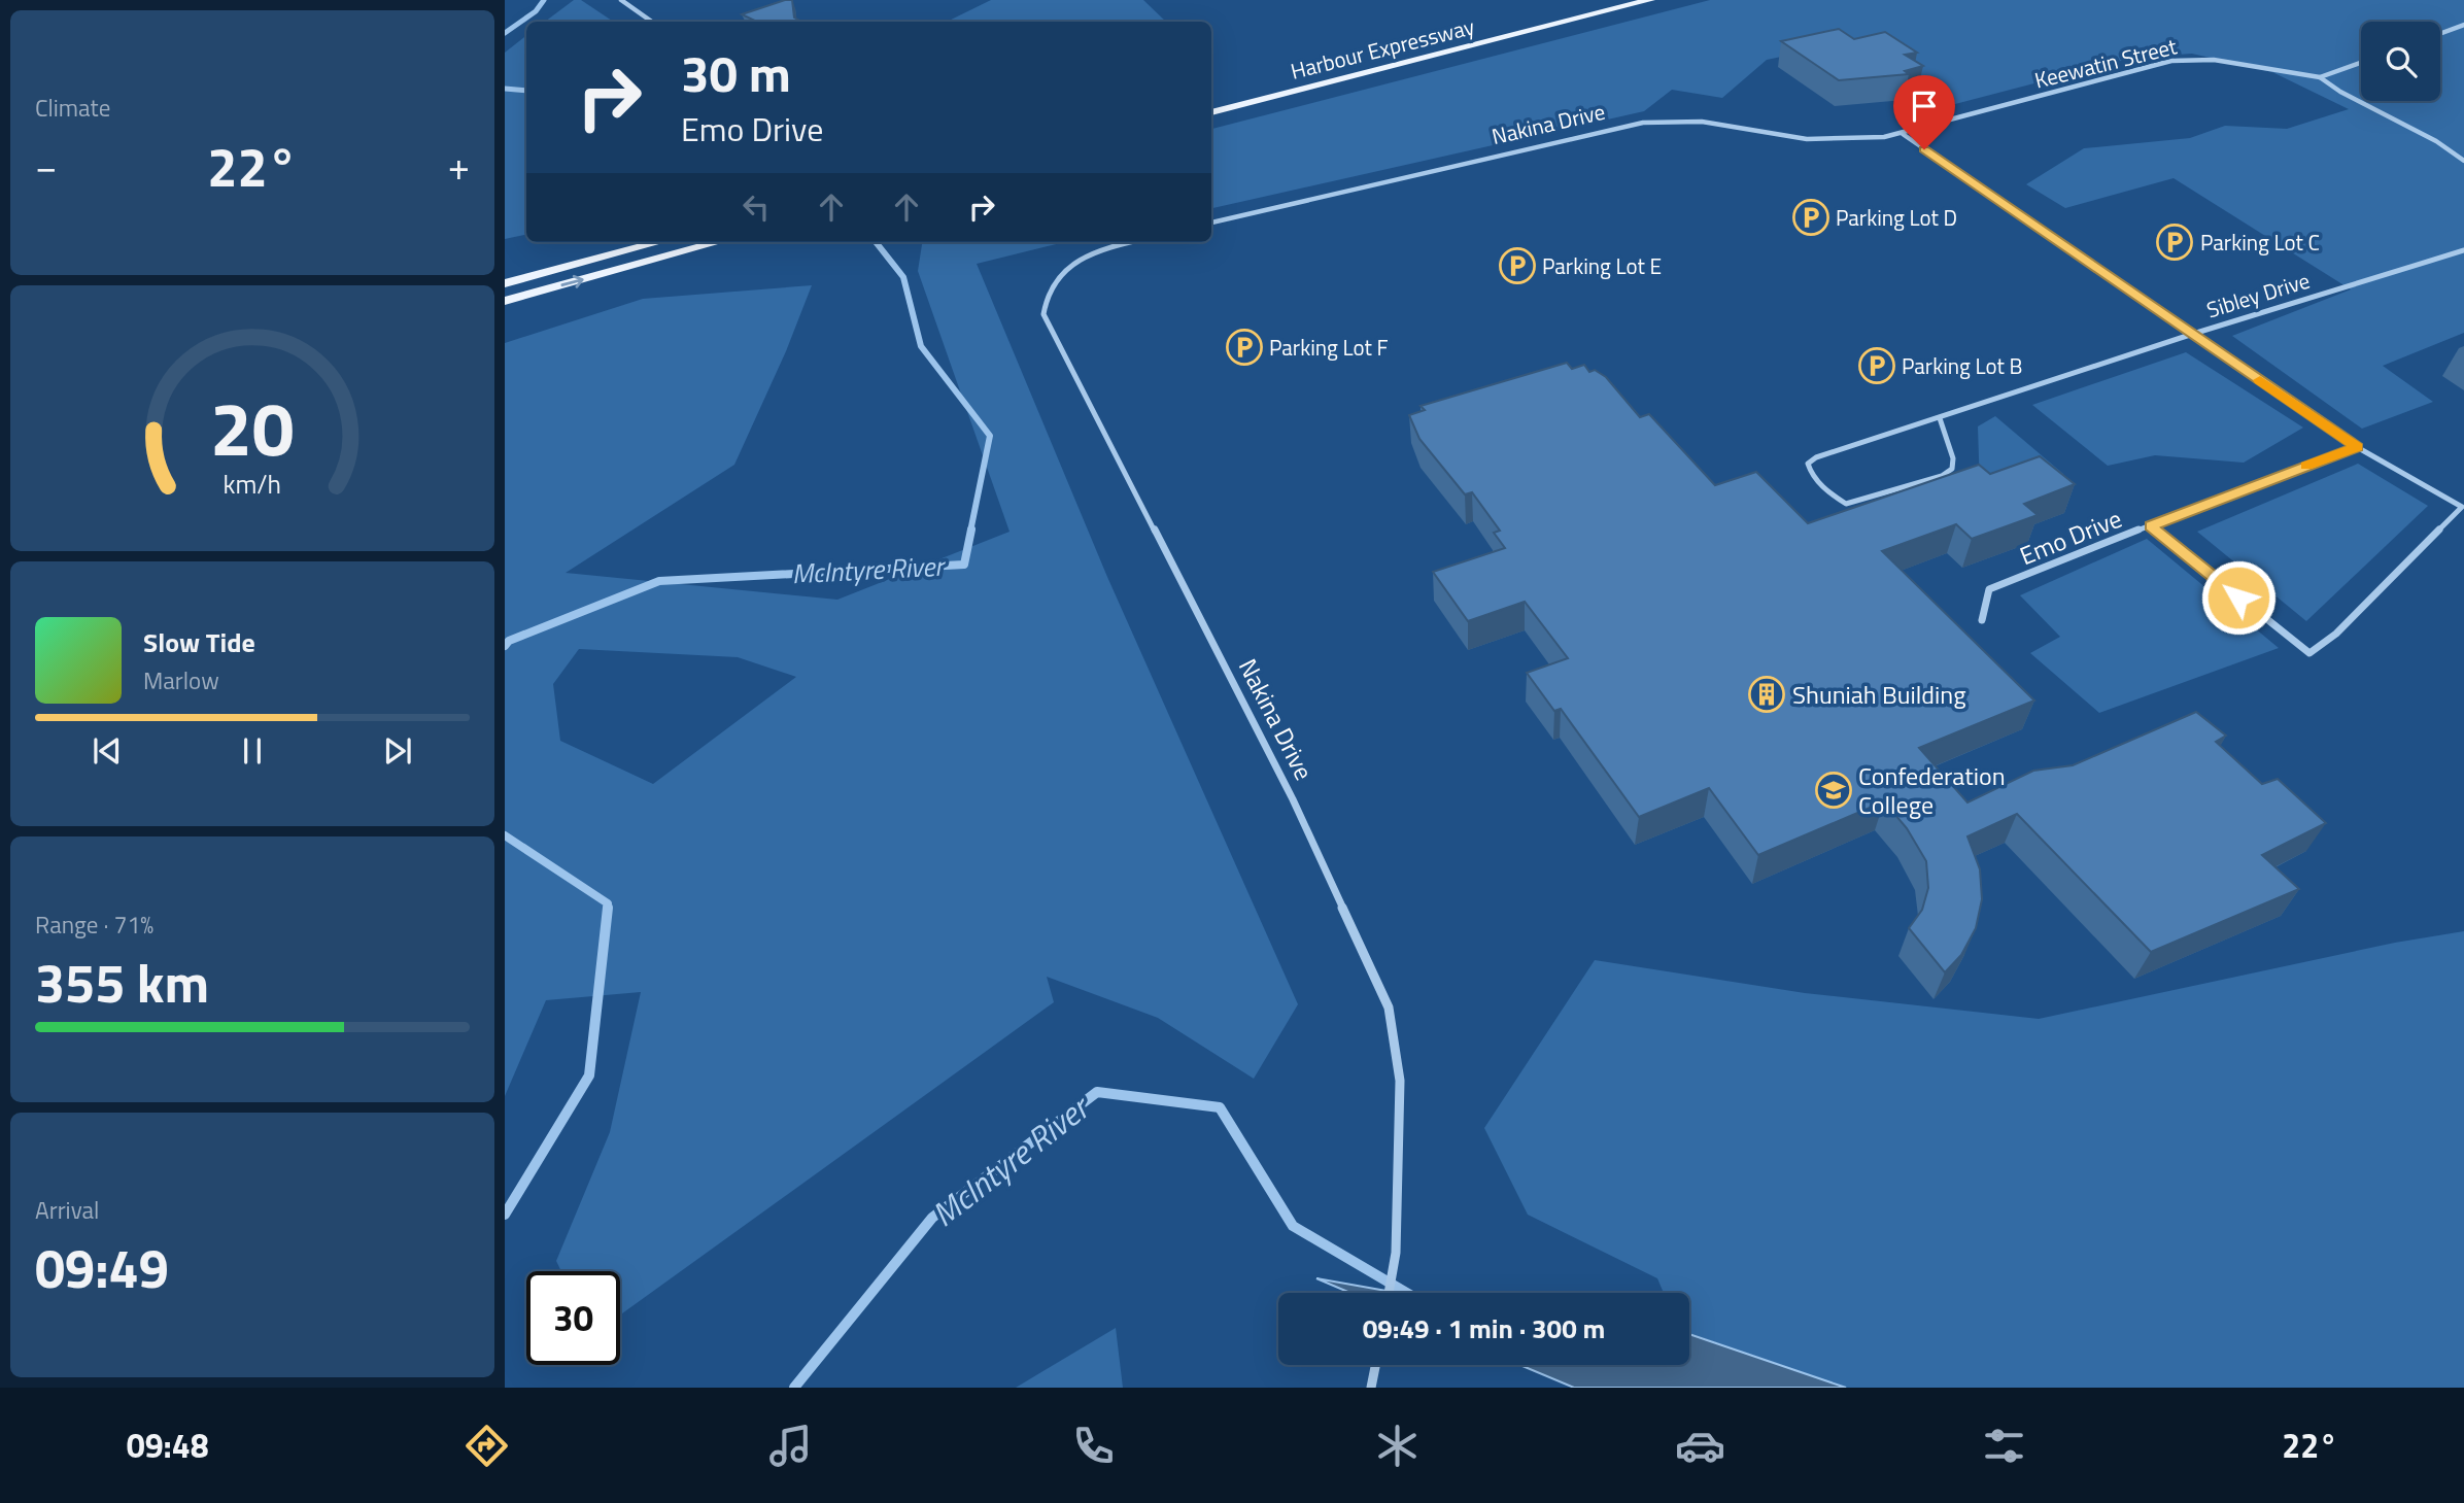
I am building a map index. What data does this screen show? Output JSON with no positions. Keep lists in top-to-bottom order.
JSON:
{
  "streets": {
    "main road": ["Harbour Expressway"],
    "street": [
      "Keewatin Street",
      "Nakina Drive",
      "Sibley Drive",
      "Emo Drive"
    ]
  },
  "crossings": [
    ["Keewatin Street", "Nakina Drive"]
  ],
  "water": ["McIntyre River"],
  "places": {
    "parking": [
      "Parking Lot D",
      "Parking Lot C",
      "Parking Lot E",
      "Parking Lot F",
      "Parking Lot B"
    ],
    "building": ["Shuniah Building"],
    "school or university": ["Confederation College"]
  },
  "page": {
    "tile": [
      "Climate",
      ["Range · 71%", "355 km"],
      ["Arrival", "09:49"]
    ],
    "turn": ["30 m", "Emo Drive"],
    "heat": ["−", "22°", "+"],
    "song": ["Slow Tide", "Marlow"],
    "limit": "30",
    "trip": "09:49 · 1 min · 300 m",
    "tabs": ["09:48", "22°"],
    "gauge": ["20", "km/h"]
  }
}
